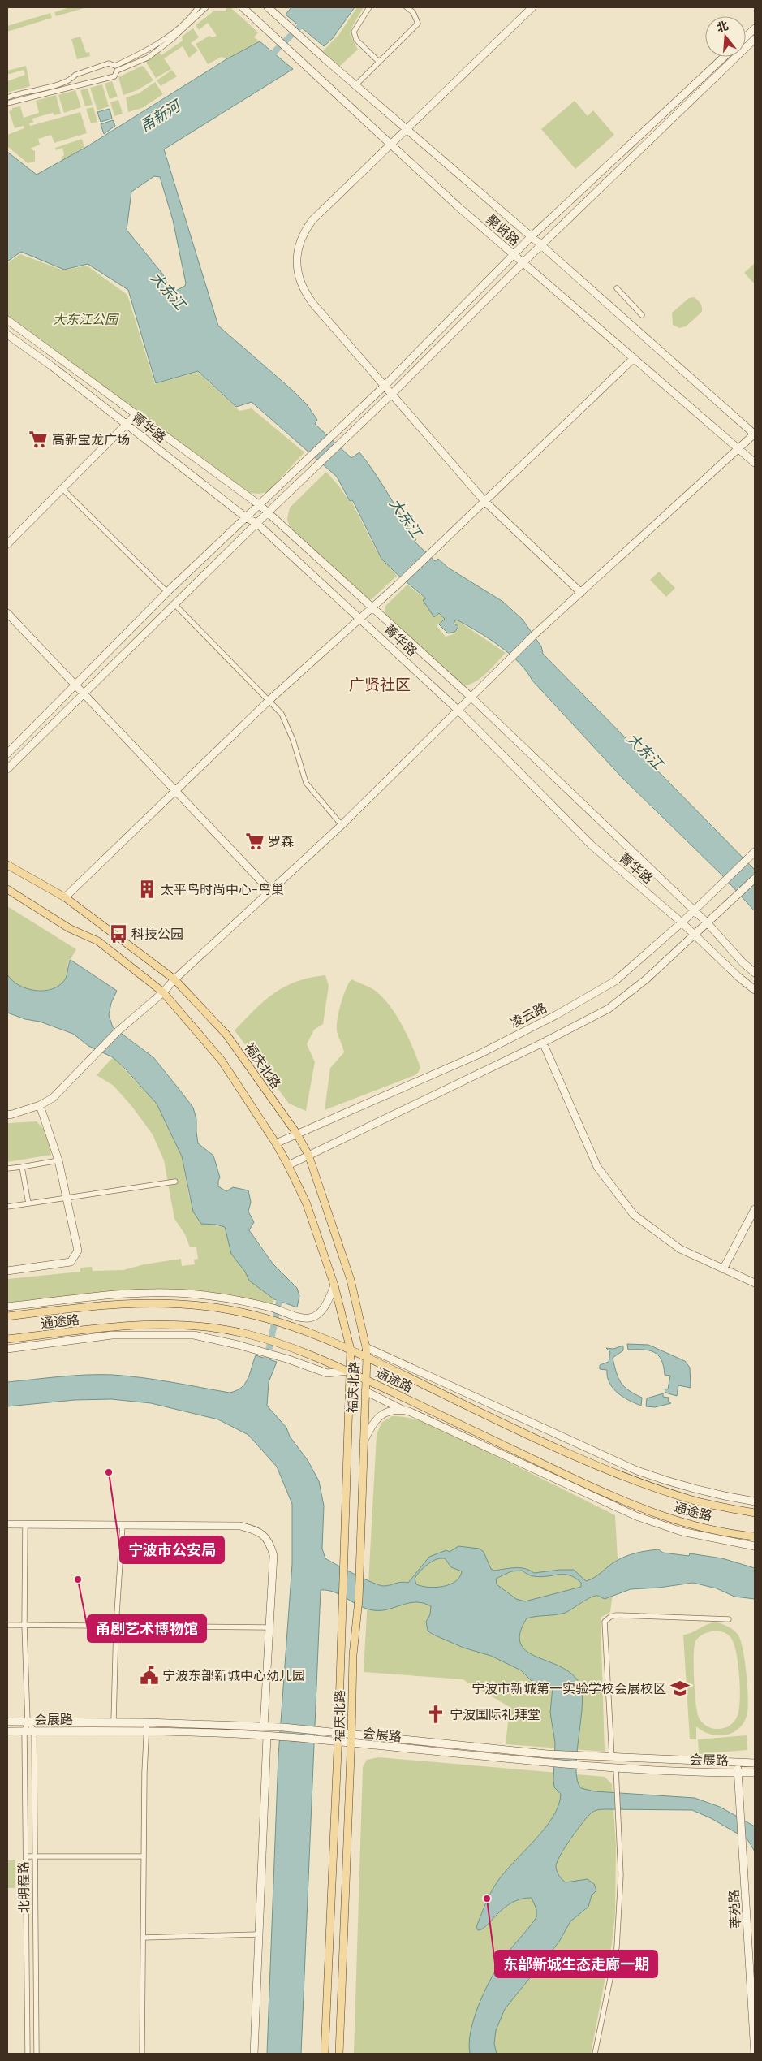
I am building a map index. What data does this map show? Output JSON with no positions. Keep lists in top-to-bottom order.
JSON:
{
  "streets": {
    "main road": ["福庆北路", "通途路"],
    "street": [
      "聚贤路",
      "菁华路",
      "凌云路",
      "会展路",
      "北明程路",
      "莘苑路"
    ]
  },
  "crossings": [
    ["菁华路", "凌云路"],
    ["凌云路", "福庆北路"],
    ["福庆北路", "通途路"],
    ["福庆北路", "会展路"],
    ["会展路", "北明程路"],
    ["会展路", "莘苑路"]
  ],
  "districts": ["广贤社区"],
  "water": ["甬新河", "大东江"],
  "parks": ["大东江公园"],
  "places": {
    "supermarket": ["高新宝龙广场", "罗森"],
    "building": ["太平鸟时尚中心-鸟巢"],
    "bus stop": ["科技公园"],
    "other": ["宁波市公安局", "甬剧艺术博物馆", "东部新城生态走廊一期"],
    "public building": ["宁波东部新城中心幼儿园"],
    "school or university": ["宁波市新城第一实验学校会展校区"],
    "church": ["宁波国际礼拜堂"]
  },
  "north": "top"
}
